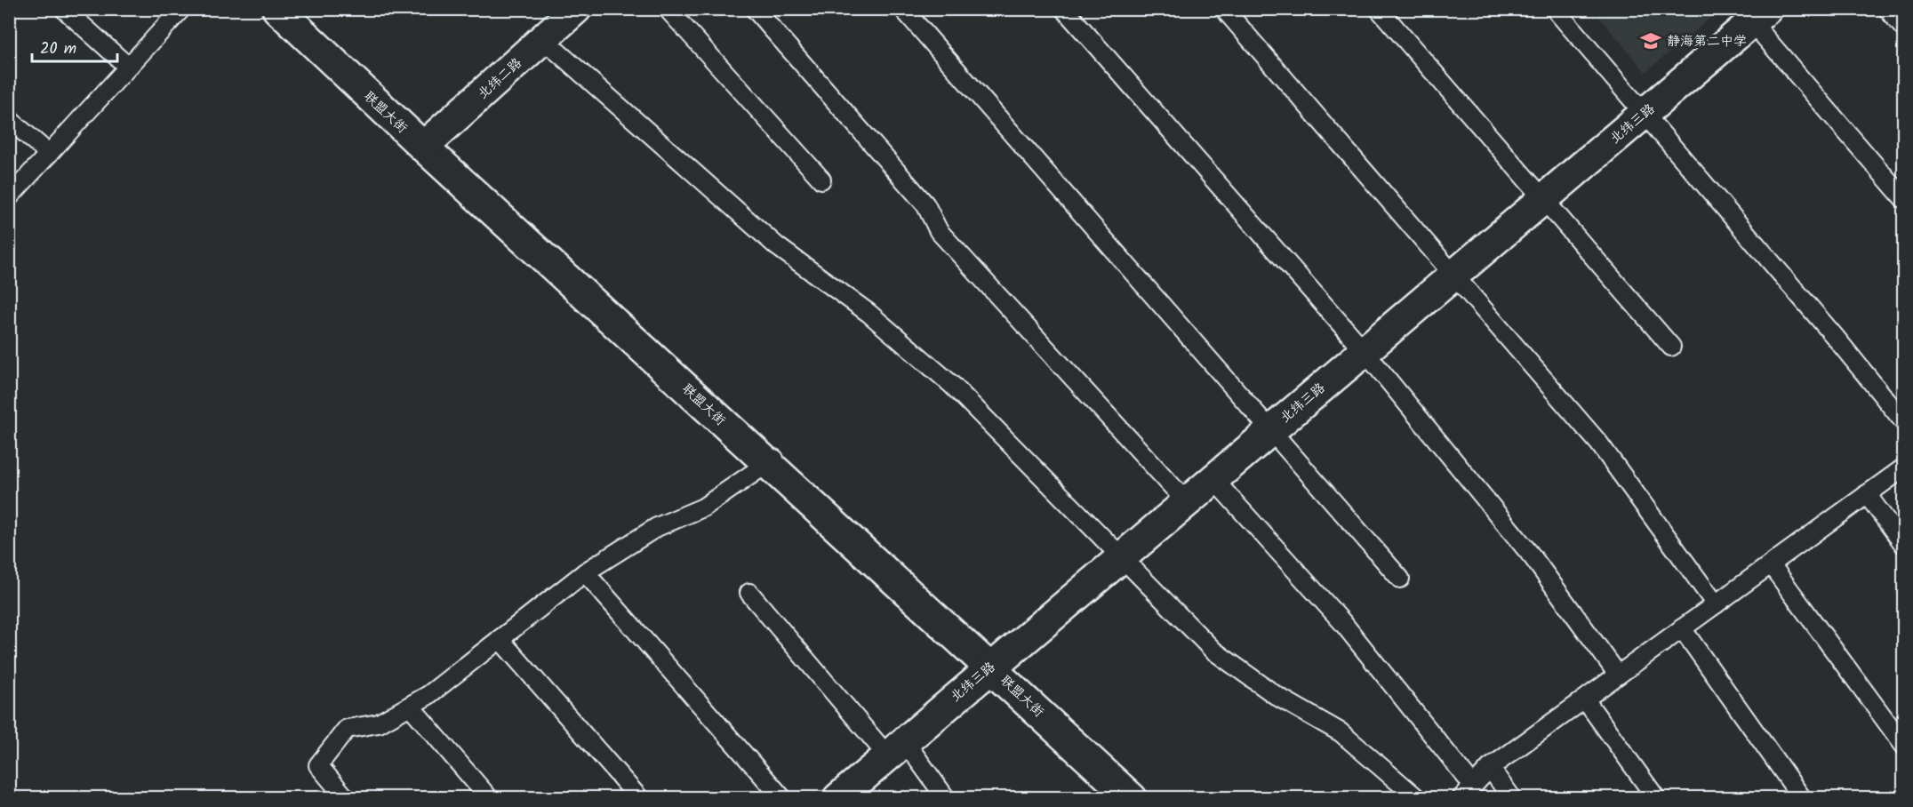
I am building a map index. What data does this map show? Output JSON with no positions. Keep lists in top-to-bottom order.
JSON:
{
  "streets": {
    "main road": ["北纬二路", "联盟大街", "北纬三路"]
  },
  "crossings": [
    ["北纬二路", "联盟大街"],
    ["联盟大街", "北纬三路"]
  ],
  "places": {
    "school or university": ["静海第二中学"]
  },
  "scale_bar": "20 m"
}
